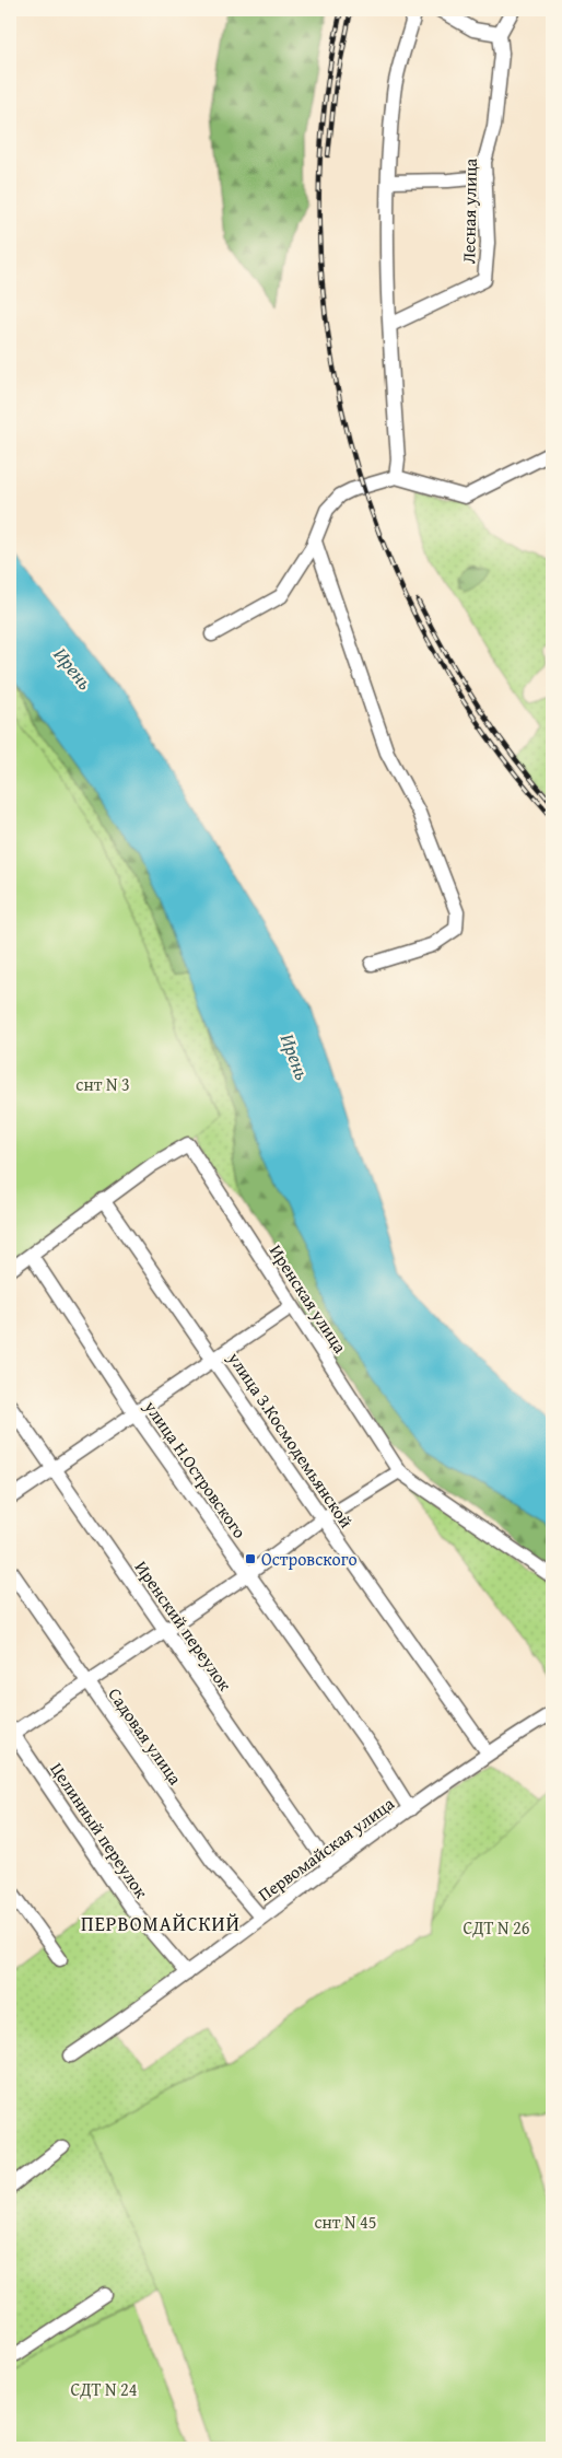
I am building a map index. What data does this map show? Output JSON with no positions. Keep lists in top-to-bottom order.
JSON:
{
  "streets": {
    "street": [
      "Лесная улица",
      "Иренская улица",
      "улица З.Космодемьянской",
      "улица Н.Островского",
      "Иренский переулок",
      "Садовая улица",
      "Целинный переулок",
      "Первомайская улица"
    ]
  },
  "crossings": [
    ["Иренская улица", "улица З.Космодемьянской"],
    ["улица З.Космодемьянской", "Первомайская улица"],
    ["улица Н.Островского", "Первомайская улица"],
    ["Иренский переулок", "Первомайская улица"],
    ["Садовая улица", "Первомайская улица"],
    ["Целинный переулок", "Первомайская улица"]
  ],
  "districts": ["ПЕРВОМАЙСКИЙ"],
  "water": ["Ирень"],
  "parks": [
    "снт N 3",
    "СДТ N 26",
    "снт N 45",
    "СДТ N 24"
  ],
  "places": {
    "transit": ["Островского"]
  }
}
